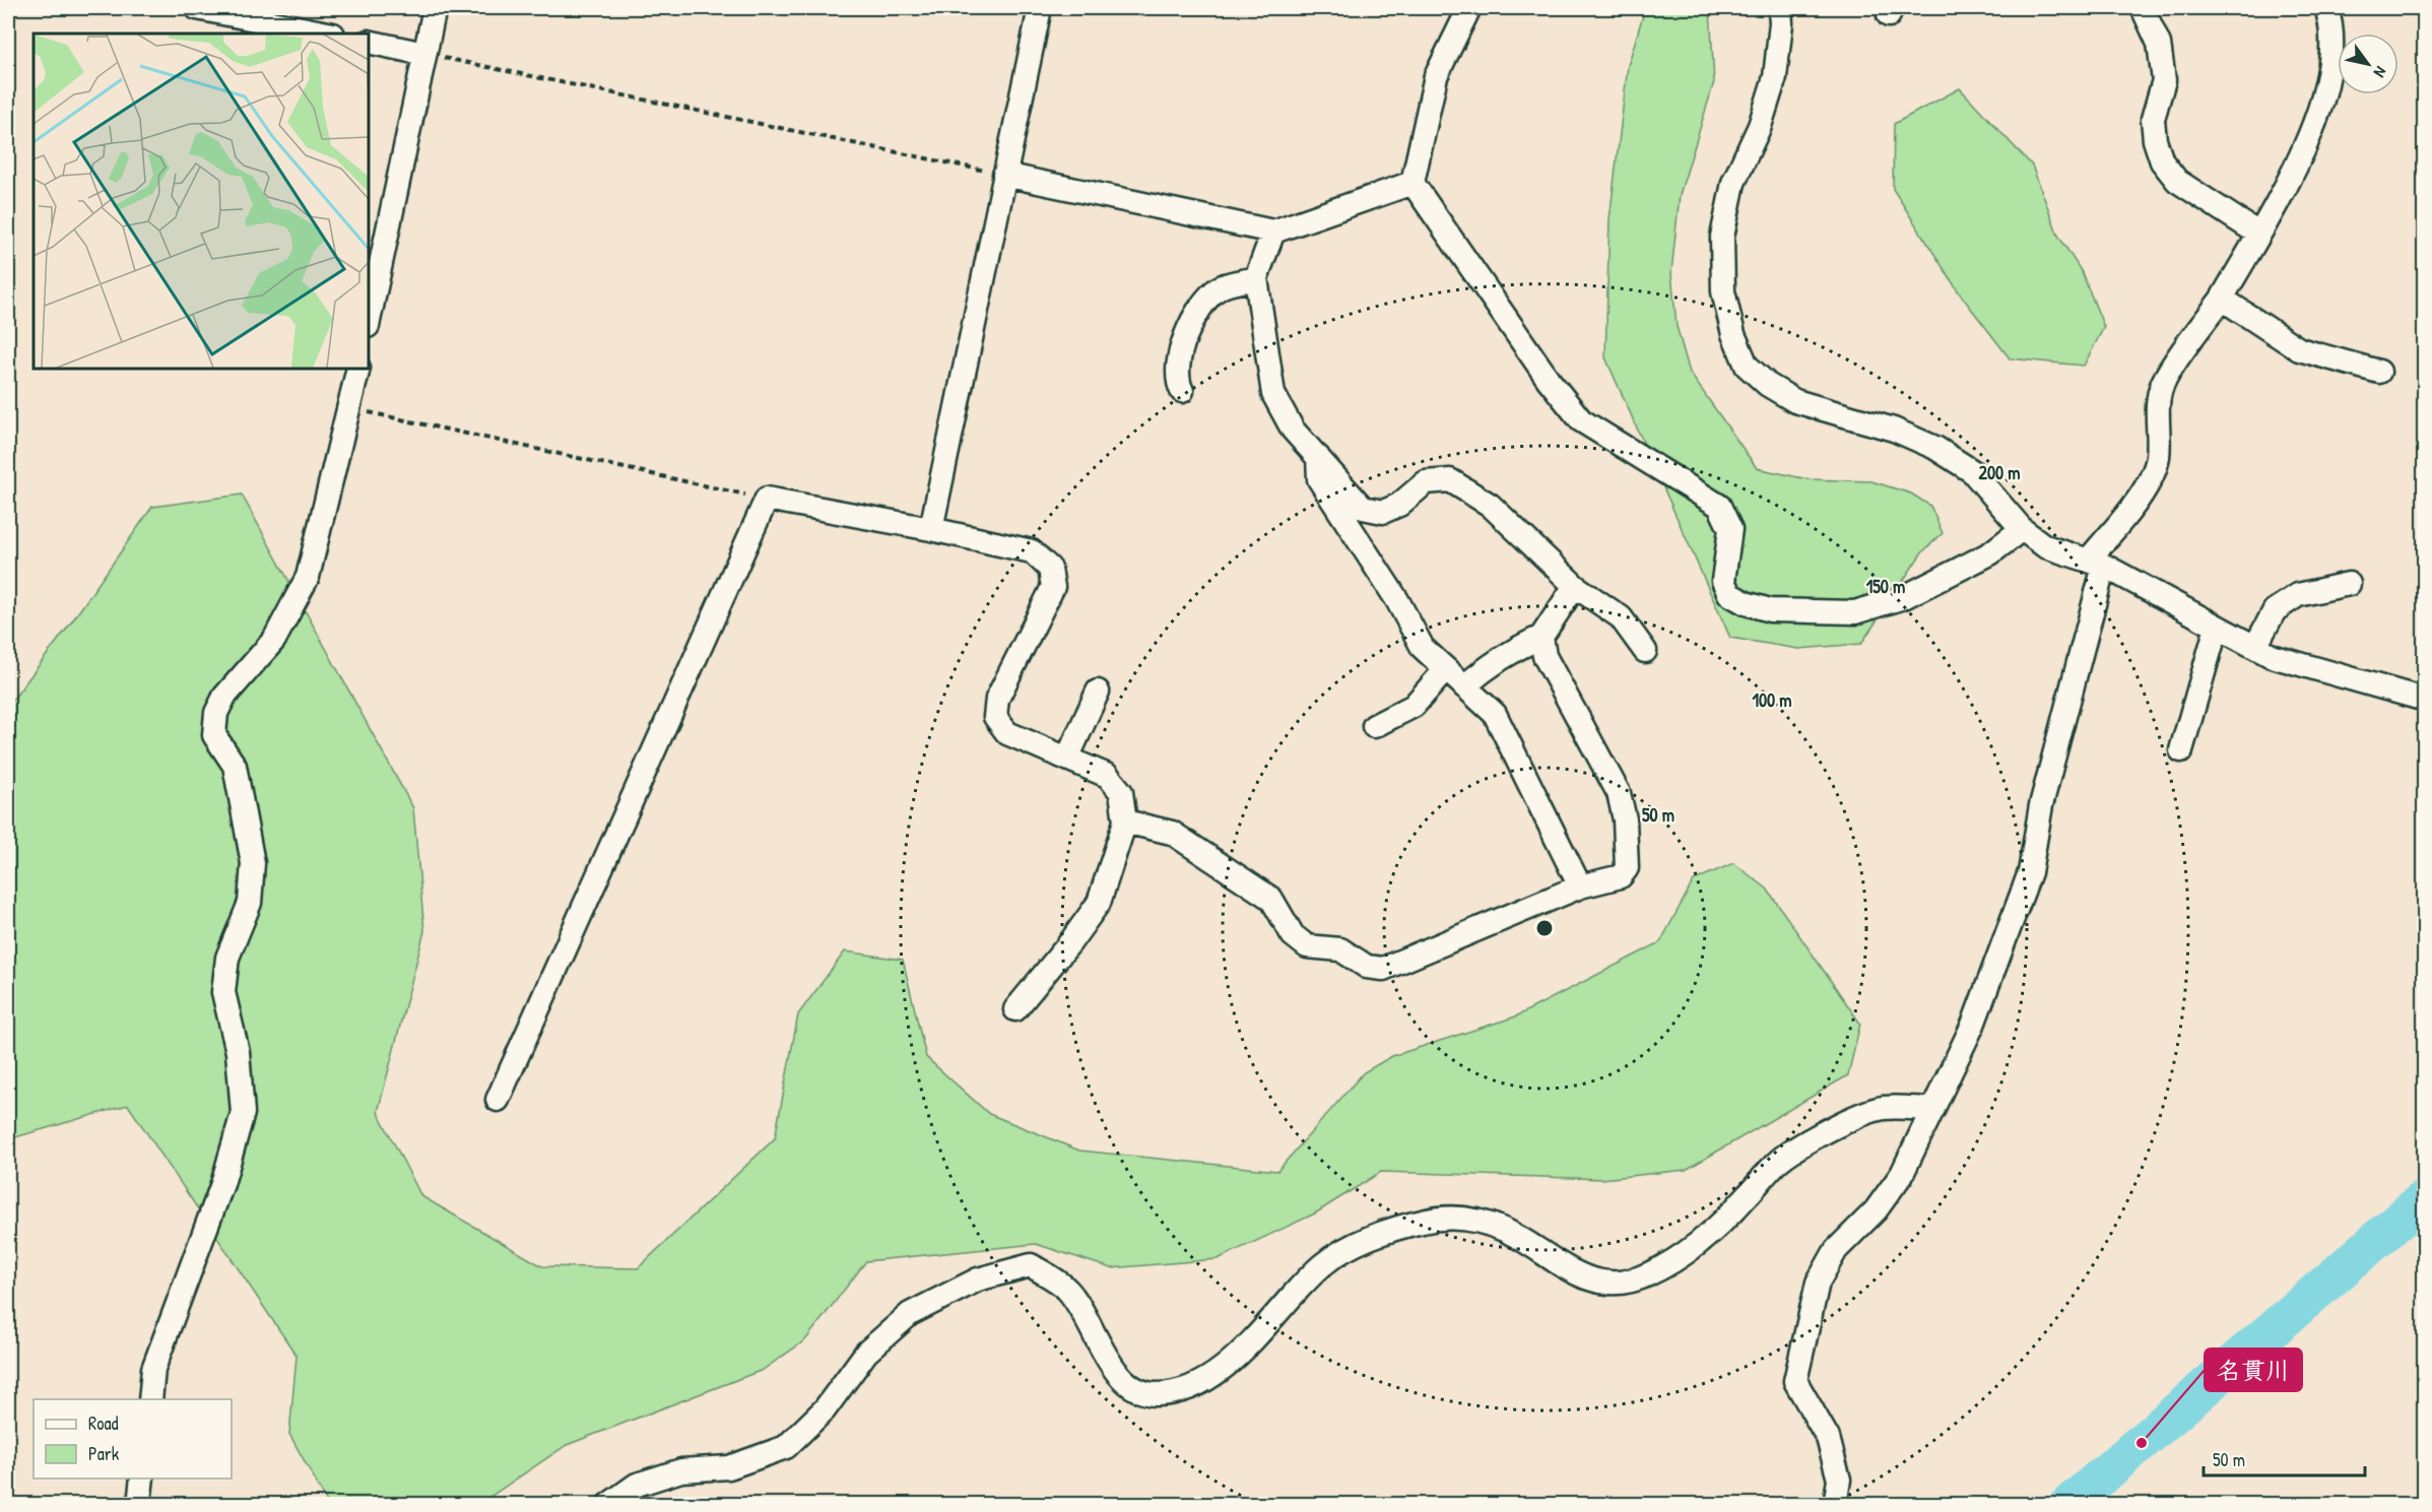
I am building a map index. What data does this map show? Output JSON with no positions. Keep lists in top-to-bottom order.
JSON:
{
  "places": ["名貫川"],
  "legend": ["Road", "Park"],
  "scale_bar": "50 m",
  "north": "bottom right",
  "rings": [
    "200 m",
    "150 m",
    "100 m",
    "50 m"
  ]
}
